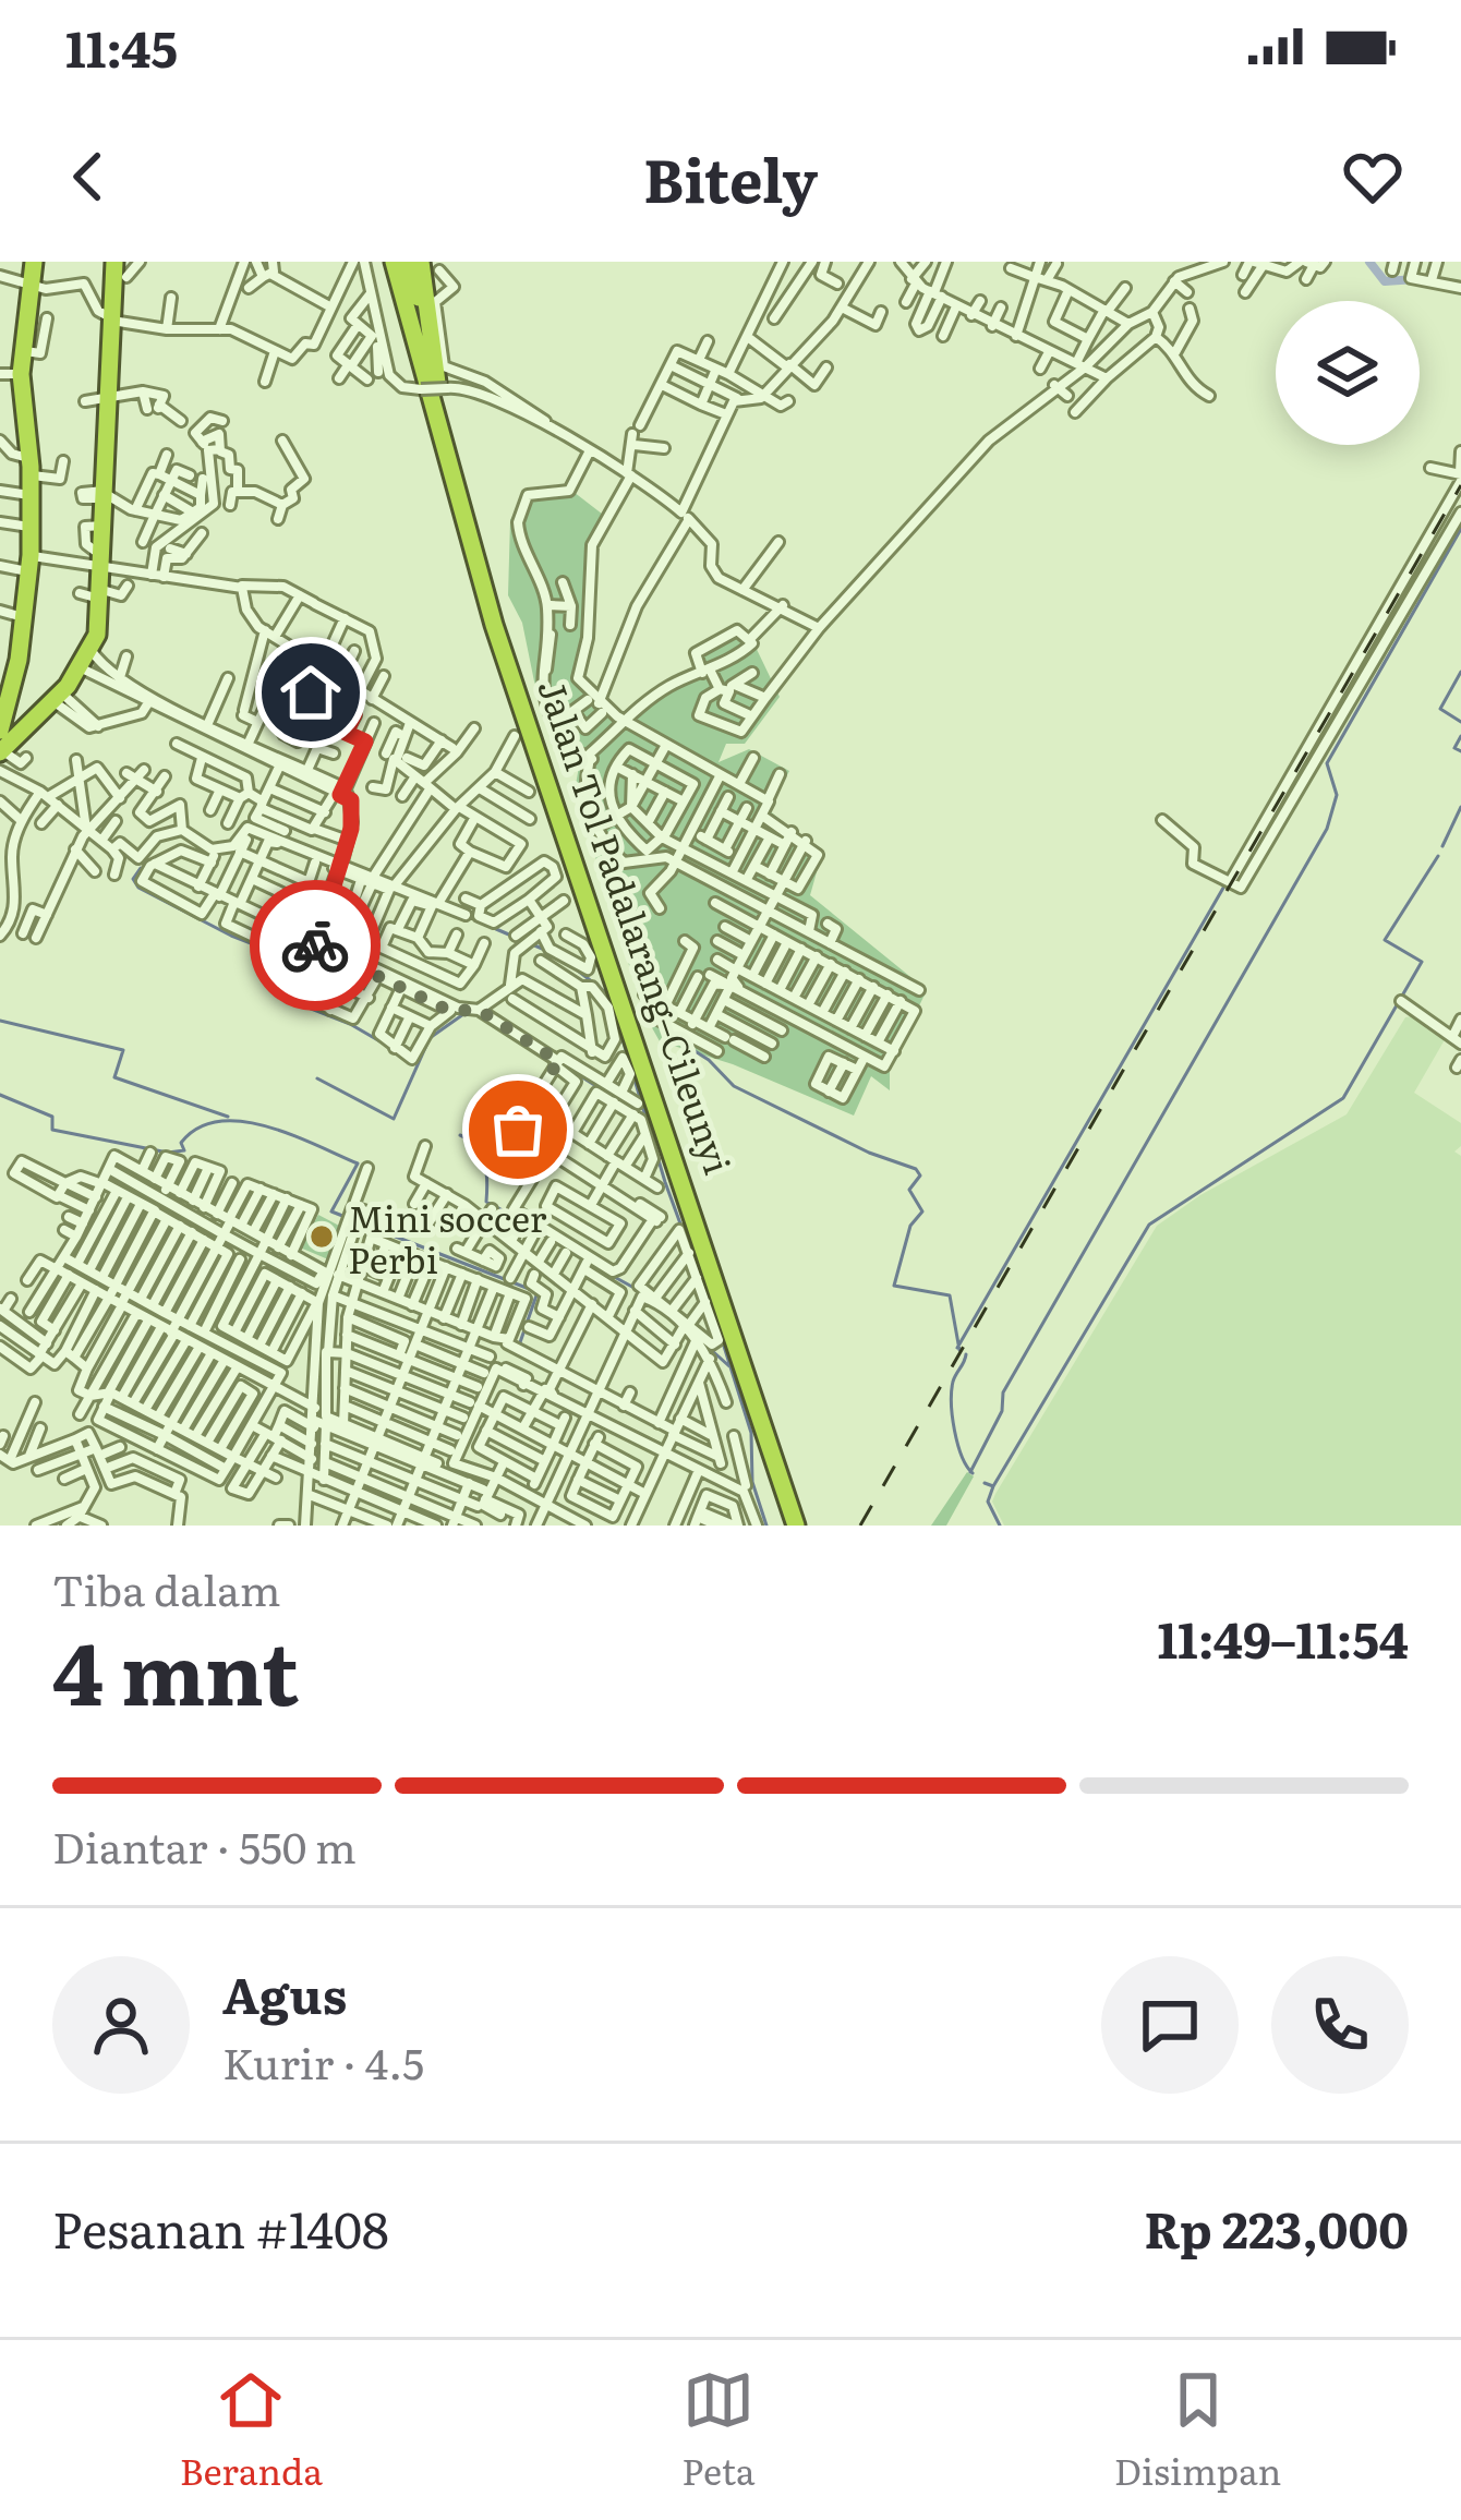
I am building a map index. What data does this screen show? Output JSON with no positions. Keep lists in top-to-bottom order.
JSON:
{
  "streets": {
    "highway": ["Jalan Tol Padalarang–Cileunyi"]
  },
  "places": ["Mini soccer Perbi"],
  "page": {
    "status": "11:45",
    "header": "Bitely",
    "heading": ["4 mnt", "Tiba dalam", "11:49–11:54"],
    "panel": [
      "Agus",
      "Kurir · 4.5",
      "Pesanan #1408",
      "Rp 223,000"
    ],
    "bar": "Diantar · 550 m",
    "tabs": ["Beranda", "Peta", "Disimpan"]
  }
}
